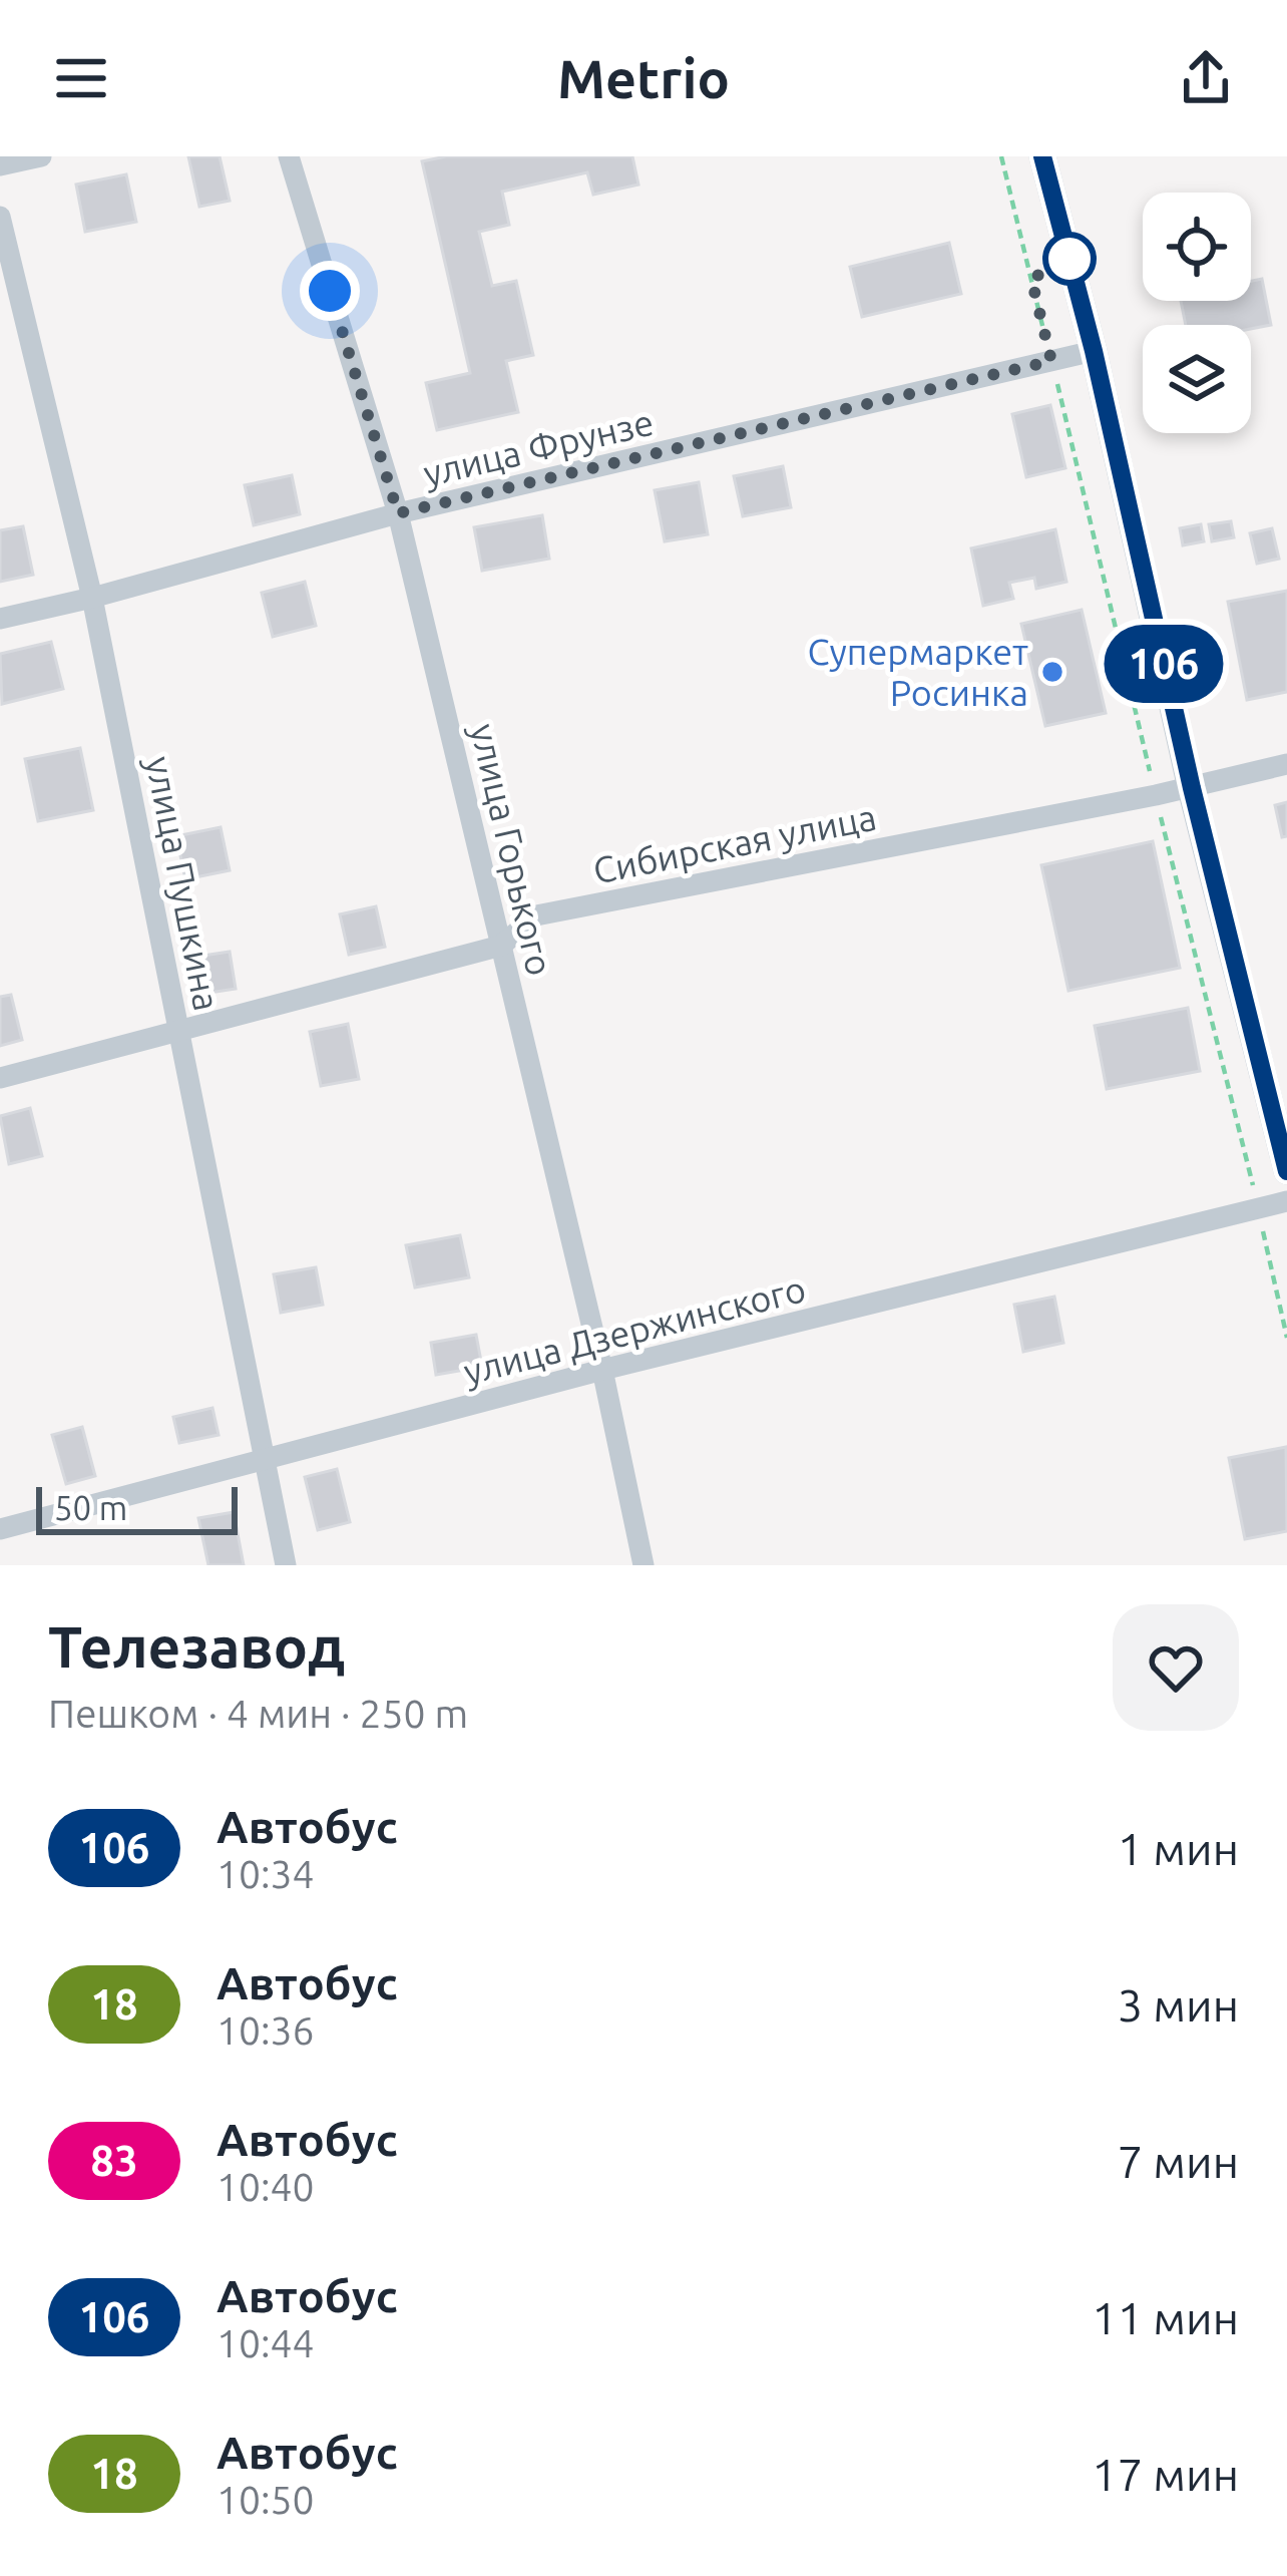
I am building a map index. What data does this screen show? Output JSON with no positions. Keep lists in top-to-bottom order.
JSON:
{
  "streets": {
    "street": [
      "улица Фрунзе",
      "Сибирская улица",
      "улица Горького",
      "улица Пушкина",
      "улица Дзержинского"
    ]
  },
  "crossings": [
    ["улица Фрунзе", "улица Горького"],
    ["улица Фрунзе", "улица Пушкина"],
    ["Сибирская улица", "улица Горького"],
    ["Сибирская улица", "улица Пушкина"],
    ["улица Горького", "улица Дзержинского"],
    ["улица Пушкина", "улица Дзержинского"]
  ],
  "places": ["Супермаркет Росинка"],
  "lines": ["bus line 106"],
  "scale_bar": "50 m",
  "page": {
    "header": "Metrio",
    "on_map": "106",
    "scale": "50 m",
    "heading": ["Телезавод", "Пешком · 4 мин · 250 m"],
    "list": [
      {
        "mark": "106",
        "name": "Автобус",
        "note": "10:34",
        "value": "1 мин"
      },
      {
        "mark": "18",
        "name": "Автобус",
        "note": "10:36",
        "value": "3 мин"
      },
      {
        "mark": "83",
        "name": "Автобус",
        "note": "10:40",
        "value": "7 мин"
      },
      {
        "mark": "106",
        "name": "Автобус",
        "note": "10:44",
        "value": "11 мин"
      },
      {
        "mark": "18",
        "name": "Автобус",
        "note": "10:50",
        "value": "17 мин"
      }
    ]
  }
}
